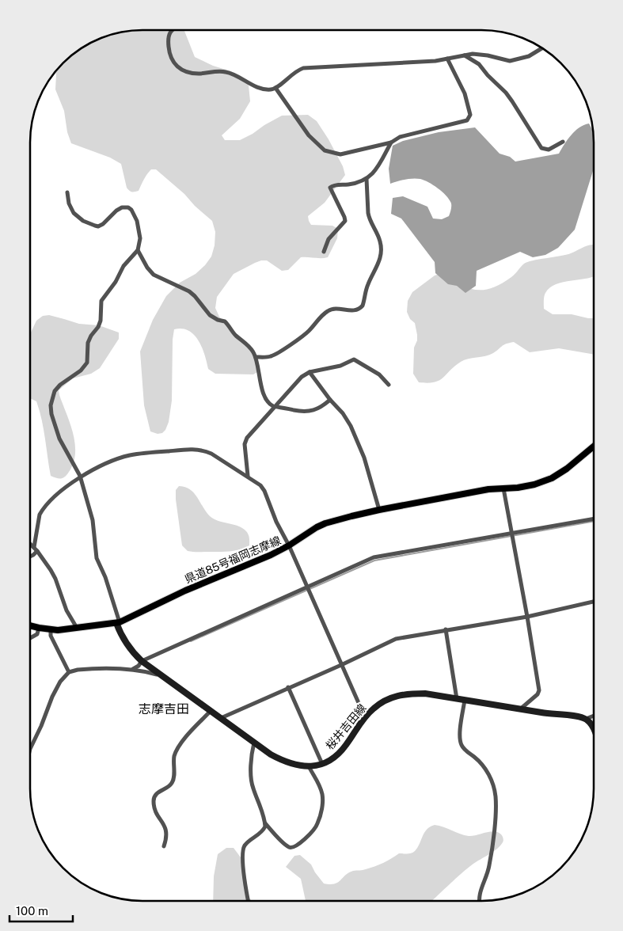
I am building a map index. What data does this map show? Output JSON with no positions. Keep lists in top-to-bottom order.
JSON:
{
  "streets": {
    "main road": ["県道85号福岡志摩線", "桜井吉田線"]
  },
  "crossings": [
    ["県道85号福岡志摩線", "桜井吉田線"]
  ],
  "districts": ["志摩吉田"],
  "scale_bar": "100 m"
}
